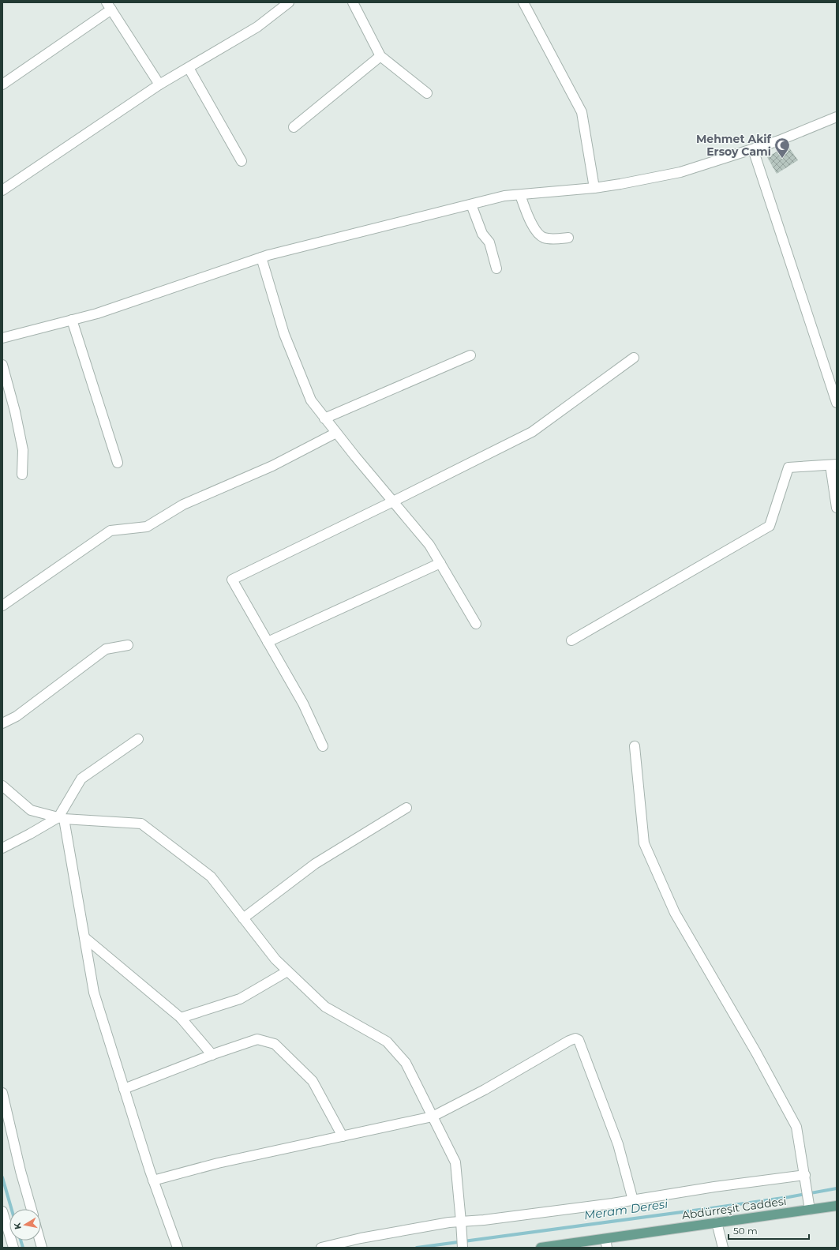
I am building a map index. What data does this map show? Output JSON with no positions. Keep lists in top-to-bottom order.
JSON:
{
  "streets": {
    "main road": ["Abdürreşit Caddesi"]
  },
  "water": ["Meram Deresi"],
  "places": {
    "mosque": ["Mehmet Akif Ersoy Cami"]
  },
  "scale_bar": "50 m",
  "north": "left"
}
